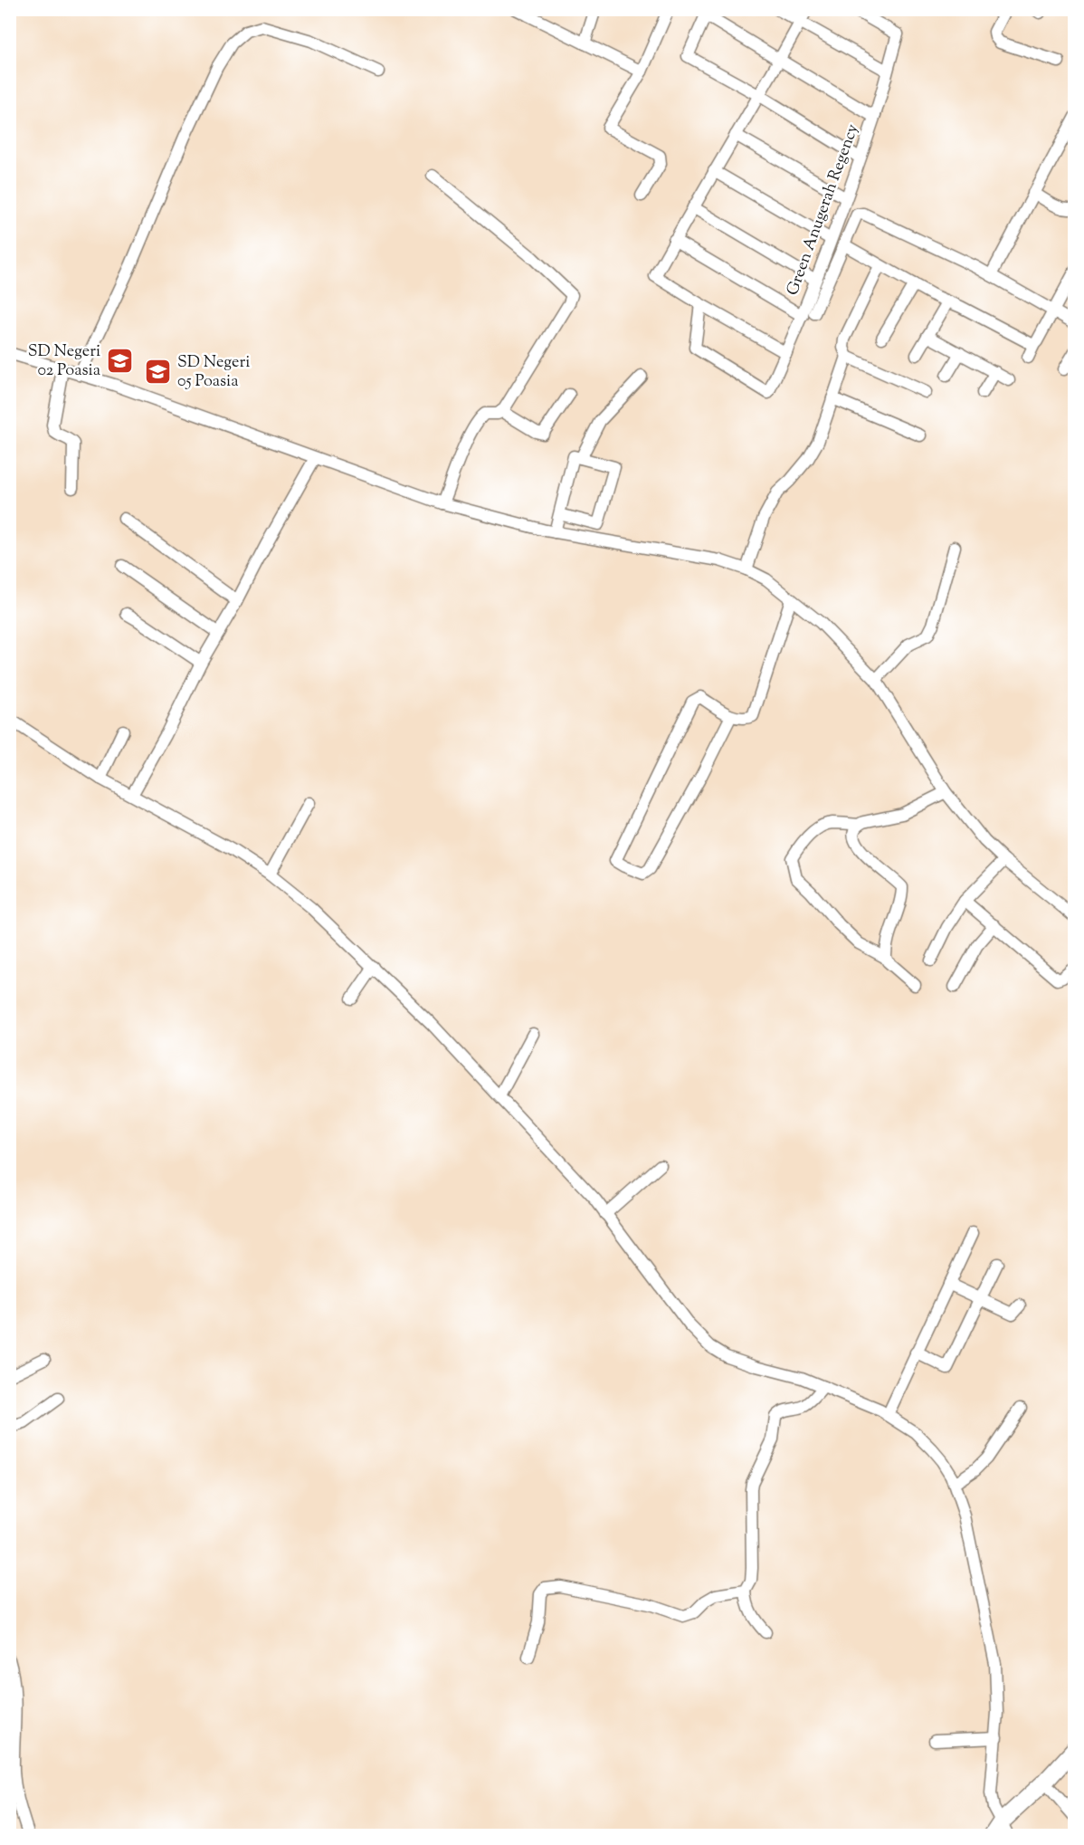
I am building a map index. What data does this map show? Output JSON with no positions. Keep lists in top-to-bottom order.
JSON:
{
  "streets": {
    "street": ["Green Anugerah Regency"]
  },
  "places": {
    "school or university": ["SD Negeri 02 Poasia", "SD Negeri 05 Poasia"]
  }
}
